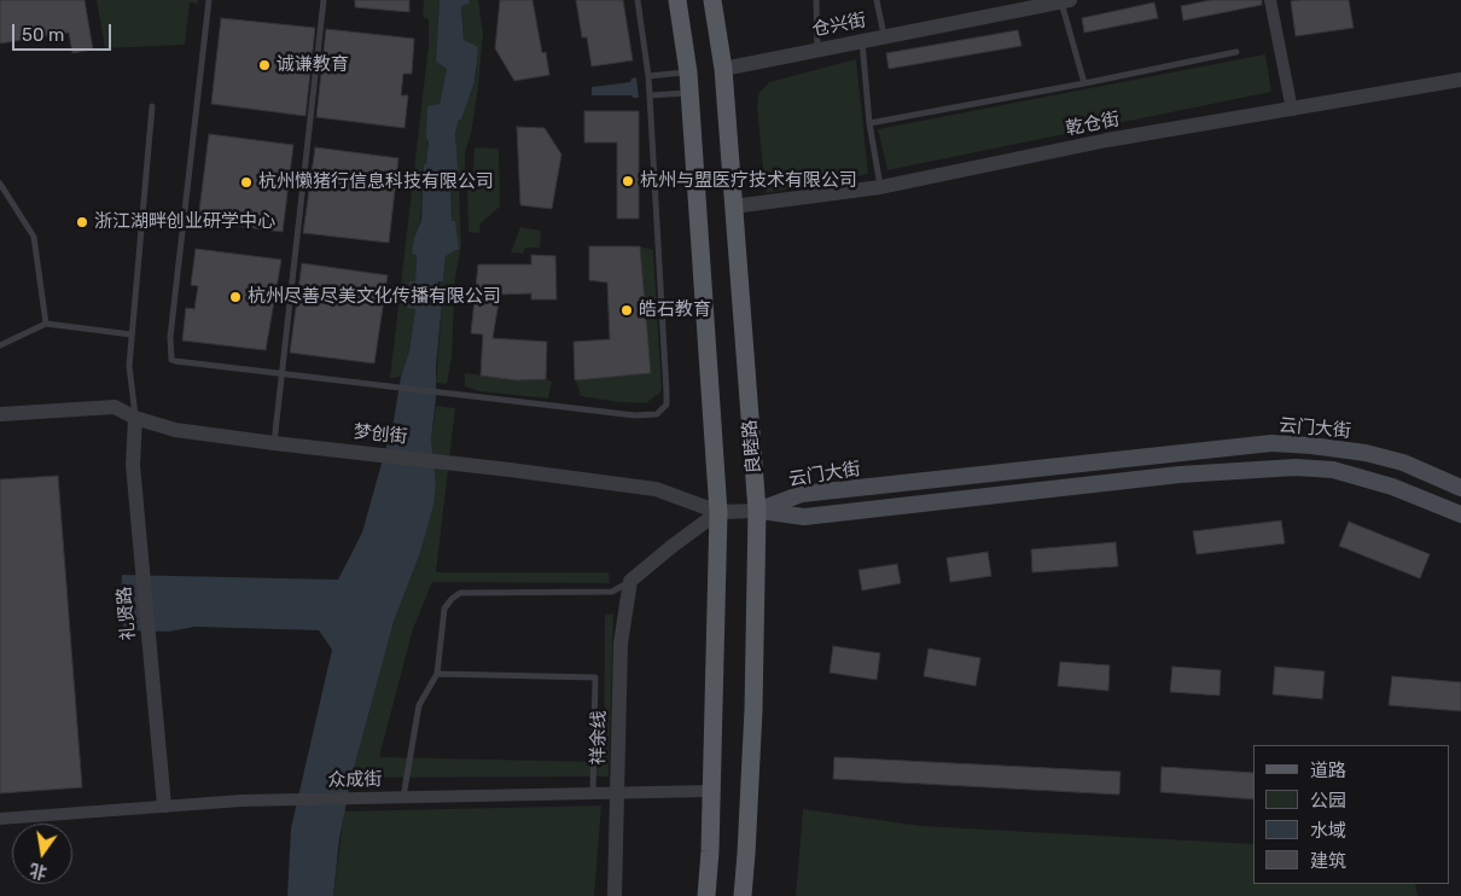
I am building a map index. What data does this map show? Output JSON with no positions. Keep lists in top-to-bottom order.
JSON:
{
  "streets": {
    "main road": ["云门大街", "良睦路"],
    "street": [
      "仓兴街",
      "乾仓街",
      "梦创街",
      "礼贤路",
      "祥余线",
      "众成街"
    ]
  },
  "crossings": [
    ["仓兴街", "良睦路"],
    ["乾仓街", "良睦路"],
    ["云门大街", "梦创街"],
    ["云门大街", "良睦路"],
    ["梦创街", "良睦路"],
    ["梦创街", "礼贤路"],
    ["良睦路", "众成街"],
    ["礼贤路", "众成街"],
    ["祥余线", "众成街"]
  ],
  "places": [
    "诚谦教育",
    "杭州与盟医疗技术有限公司",
    "杭州懒猪行信息科技有限公司",
    "浙江湖畔创业研学中心",
    "杭州尽善尽美文化传播有限公司",
    "皓石教育"
  ],
  "legend": [
    "道路",
    "公园",
    "水域",
    "建筑"
  ],
  "scale_bar": "50 m",
  "north": "bottom"
}
